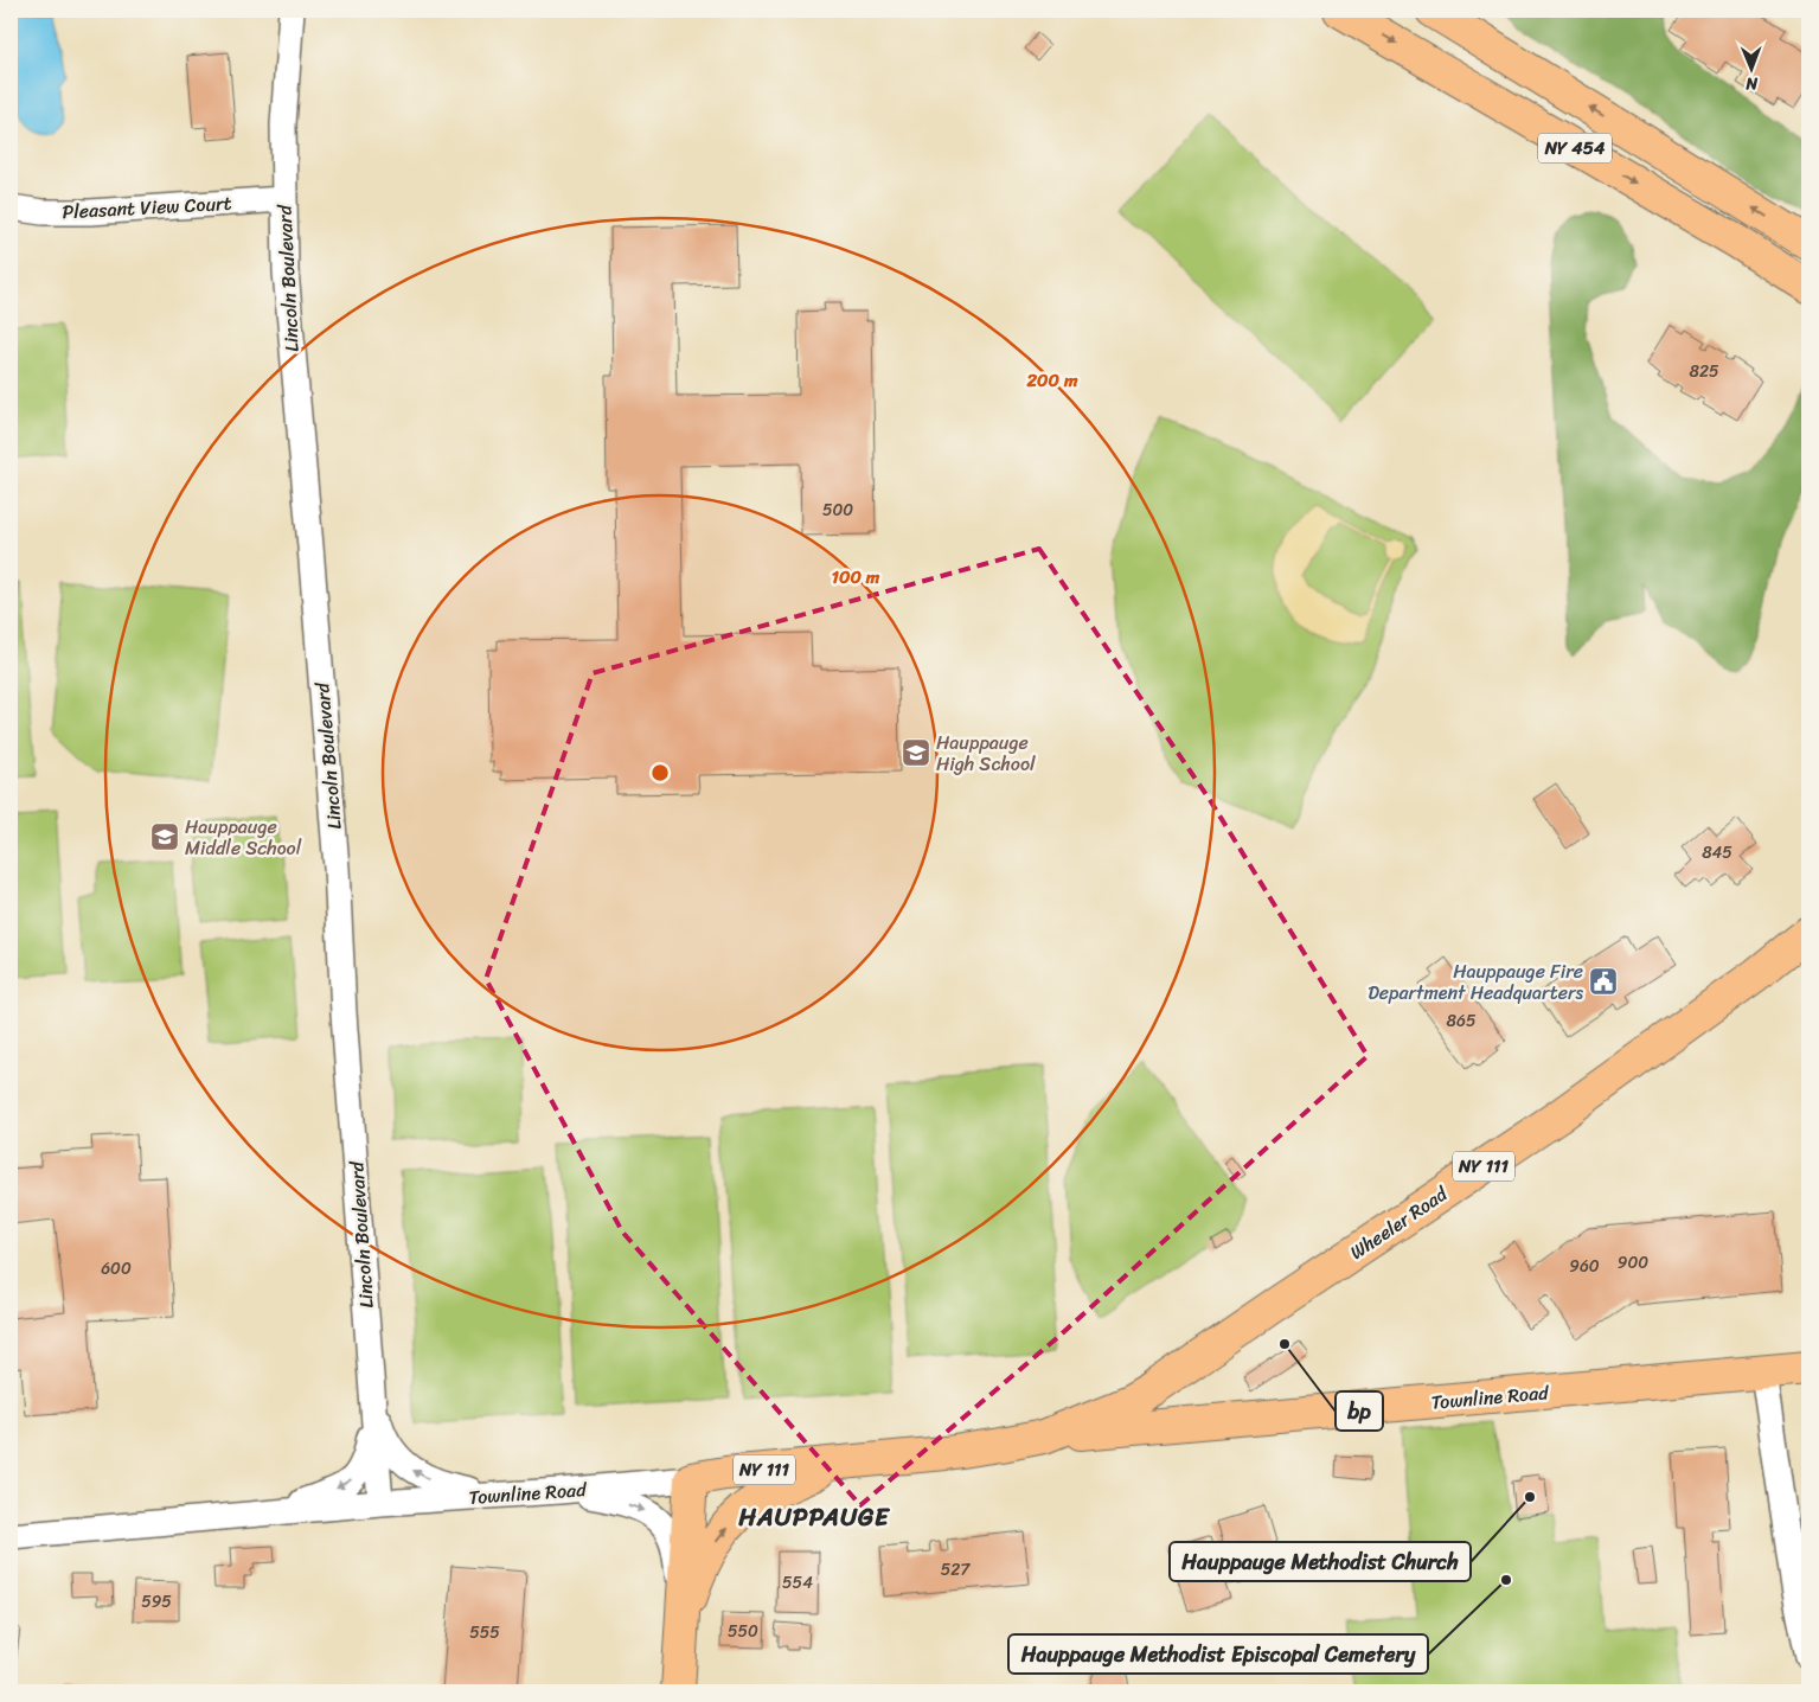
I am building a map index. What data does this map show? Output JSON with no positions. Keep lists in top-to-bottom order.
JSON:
{
  "streets": {
    "main road": [
      "NY 454",
      "NY 111",
      "Wheeler Road",
      "Townline Road"
    ],
    "street": ["Pleasant View Court", "Lincoln Boulevard"]
  },
  "crossings": [
    ["Pleasant View Court", "Lincoln Boulevard"],
    ["Lincoln Boulevard", "Townline Road"],
    ["NY 111", "Townline Road"],
    ["Wheeler Road", "Townline Road"]
  ],
  "districts": ["HAUPPAUGE"],
  "places": {
    "school or university": ["Hauppauge High School", "Hauppauge Middle School"],
    "public building": ["Hauppauge Fire Department Headquarters"],
    "other": ["bp", "Hauppauge Methodist Church", "Hauppauge Methodist Episcopal Cemetery"]
  },
  "house_numbers": [
    "825",
    "500",
    "845",
    "865",
    "900",
    "960",
    "600",
    "527",
    "554",
    "595",
    "550",
    "555"
  ],
  "north": "bottom",
  "rings": ["200 m", "100 m"]
}
